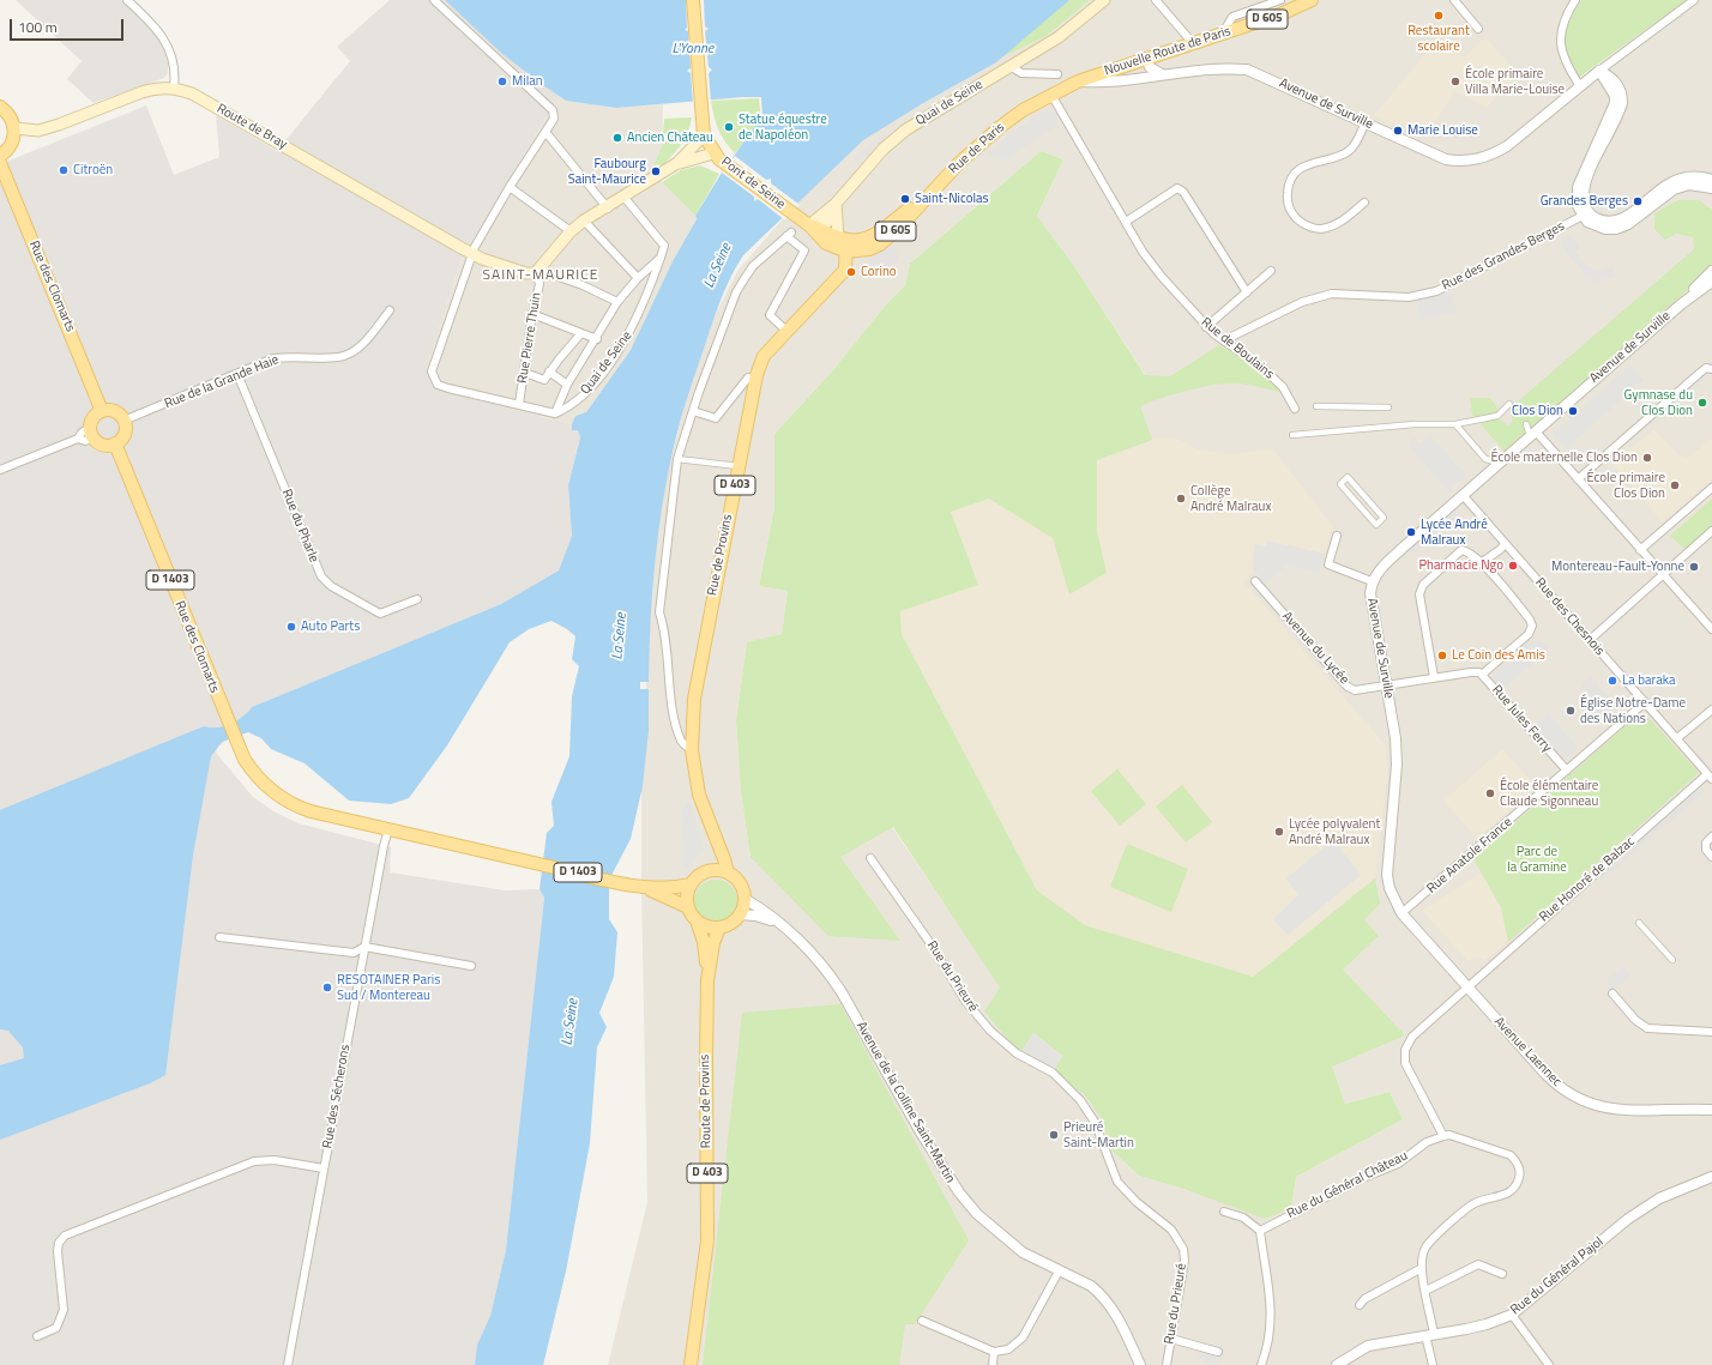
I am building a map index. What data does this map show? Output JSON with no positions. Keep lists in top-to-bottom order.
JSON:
{
  "streets": {
    "main road": [
      "D 605",
      "Nouvelle Route de Paris",
      "Quai de Seine",
      "Route de Bray",
      "Rue de Paris",
      "Pont de Seine",
      "Rue des Clomarts",
      "D 403",
      "Rue de Provins",
      "D 1403",
      "Route de Provins"
    ],
    "street": [
      "Avenue de Surville",
      "Rue des Grandes Berges",
      "Rue Pierre Thuin",
      "Rue de Boulains",
      "Rue de la Grande Haie",
      "Rue du Pharle",
      "Rue des Chesnois",
      "Avenue du Lycée",
      "Rue Jules Ferry",
      "Rue Anatole France",
      "Rue Honoré de Balzac",
      "Rue du Prieuré",
      "Avenue Laennec",
      "Rue des Sécherons",
      "Avenue de la Colline Saint-Martin",
      "Rue du Général Château",
      "Rue du Général Pajol"
    ]
  },
  "crossings": [
    ["D 605", "Nouvelle Route de Paris"],
    ["D 605", "Avenue de Surville"],
    ["D 605", "Rue de Paris"],
    ["D 605", "Rue de Boulains"],
    ["Nouvelle Route de Paris", "Avenue de Surville"],
    ["Quai de Seine", "Pont de Seine"],
    ["Avenue de Surville", "Rue des Chesnois"],
    ["Avenue de Surville", "Avenue du Lycée"],
    ["Avenue de Surville", "Rue Anatole France"],
    ["Avenue de Surville", "Rue Honoré de Balzac"],
    ["Avenue de Surville", "Avenue Laennec"],
    ["Route de Bray", "Rue Pierre Thuin"],
    ["Rue de Paris", "Rue de Boulains"],
    ["Rue de Paris", "Rue de Provins"],
    ["Rue des Grandes Berges", "Rue de Boulains"],
    ["Rue des Clomarts", "Rue de la Grande Haie"],
    ["Rue des Clomarts", "D 1403"],
    ["Rue des Clomarts", "Rue des Sécherons"],
    ["Rue de la Grande Haie", "Rue du Pharle"],
    ["D 403", "Rue de Provins"],
    ["D 403", "D 1403"],
    ["D 403", "Route de Provins"],
    ["D 403", "Avenue de la Colline Saint-Martin"],
    ["Rue de Provins", "D 1403"],
    ["Rue de Provins", "Avenue de la Colline Saint-Martin"],
    ["D 1403", "Rue des Sécherons"],
    ["D 1403", "Avenue de la Colline Saint-Martin"],
    ["Rue des Chesnois", "Rue Anatole France"],
    ["Rue des Chesnois", "Rue Honoré de Balzac"],
    ["Avenue du Lycée", "Rue Jules Ferry"],
    ["Rue Jules Ferry", "Rue Anatole France"],
    ["Rue Honoré de Balzac", "Avenue Laennec"]
  ],
  "districts": ["SAINT-MAURICE"],
  "water": ["L'Yonne", "La Seine"],
  "parks": ["Parc de la Gramine"],
  "places": [
    "Restaurant scolaire",
    "Milan",
    "École primaire Villa Marie-Louise",
    "Statue équestre de Napoléon",
    "Marie Louise",
    "Ancien Château",
    "Citroën",
    "Faubourg Saint-Maurice",
    "Saint-Nicolas",
    "Grandes Berges",
    "Corino",
    "Gymnase du Clos Dion",
    "Clos Dion",
    "École maternelle Clos Dion",
    "École primaire Clos Dion",
    "Collège André Malraux",
    "Lycée André Malraux",
    "Pharmacie Ngo",
    "Montereau-Fault-Yonne",
    "Auto Parts",
    "Le Coin des Amis",
    "La baraka",
    "Église Notre-Dame des Nations",
    "École élémentaire Claude Sigonneau",
    "Lycée polyvalent André Malraux",
    "RESOTAINER Paris Sud / Montereau",
    "Prieuré Saint-Martin"
  ],
  "scale_bar": "100 m"
}
